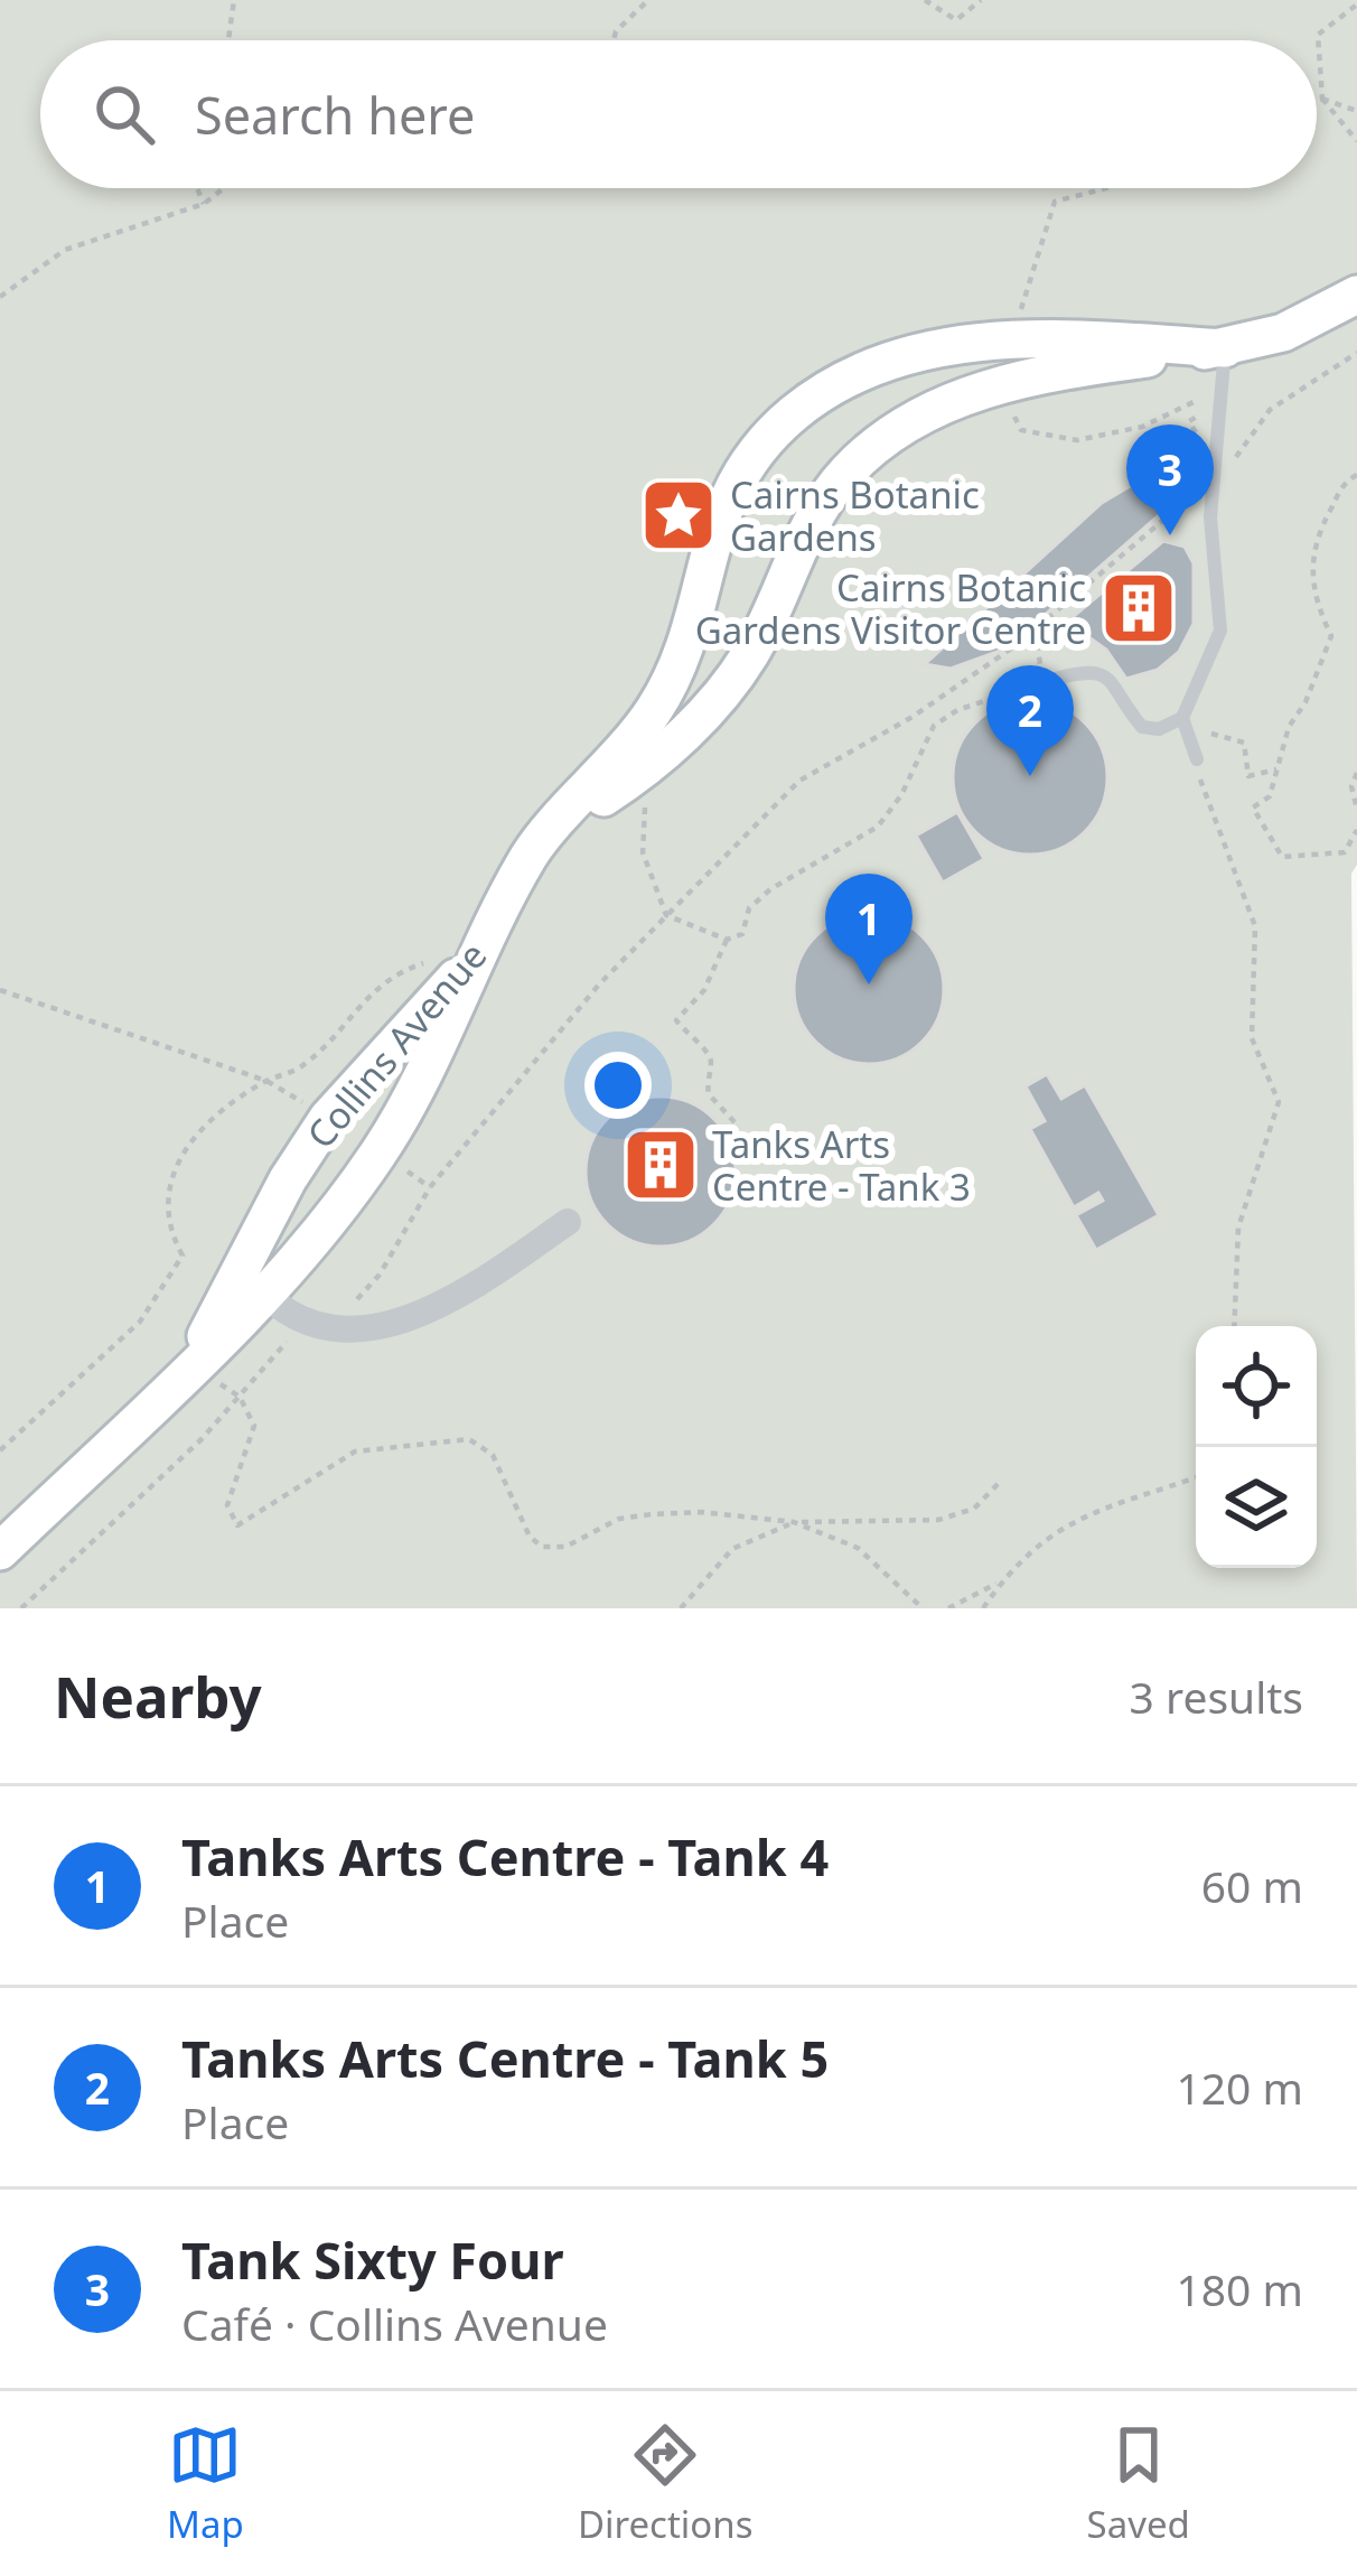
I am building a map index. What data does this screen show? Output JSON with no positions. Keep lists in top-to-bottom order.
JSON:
{
  "streets": {
    "street": ["Collins Avenue"]
  },
  "places": {
    "place": ["Cairns Botanic Gardens"],
    "building": ["Cairns Botanic Gardens Visitor Centre", "Tanks Arts Centre - Tank 3"]
  },
  "page": {
    "search": "Search here",
    "pins": ["3", "2", "1"],
    "heading": ["Nearby", "3 results"],
    "list": [
      {
        "mark": "1",
        "name": "Tanks Arts Centre - Tank 4",
        "note": "Place",
        "value": "60 m"
      },
      {
        "mark": "2",
        "name": "Tanks Arts Centre - Tank 5",
        "note": "Place",
        "value": "120 m"
      },
      {
        "mark": "3",
        "name": "Tank Sixty Four",
        "note": "Café · Collins Avenue",
        "value": "180 m"
      }
    ],
    "nav": ["Map", "Directions", "Saved"]
  }
}
